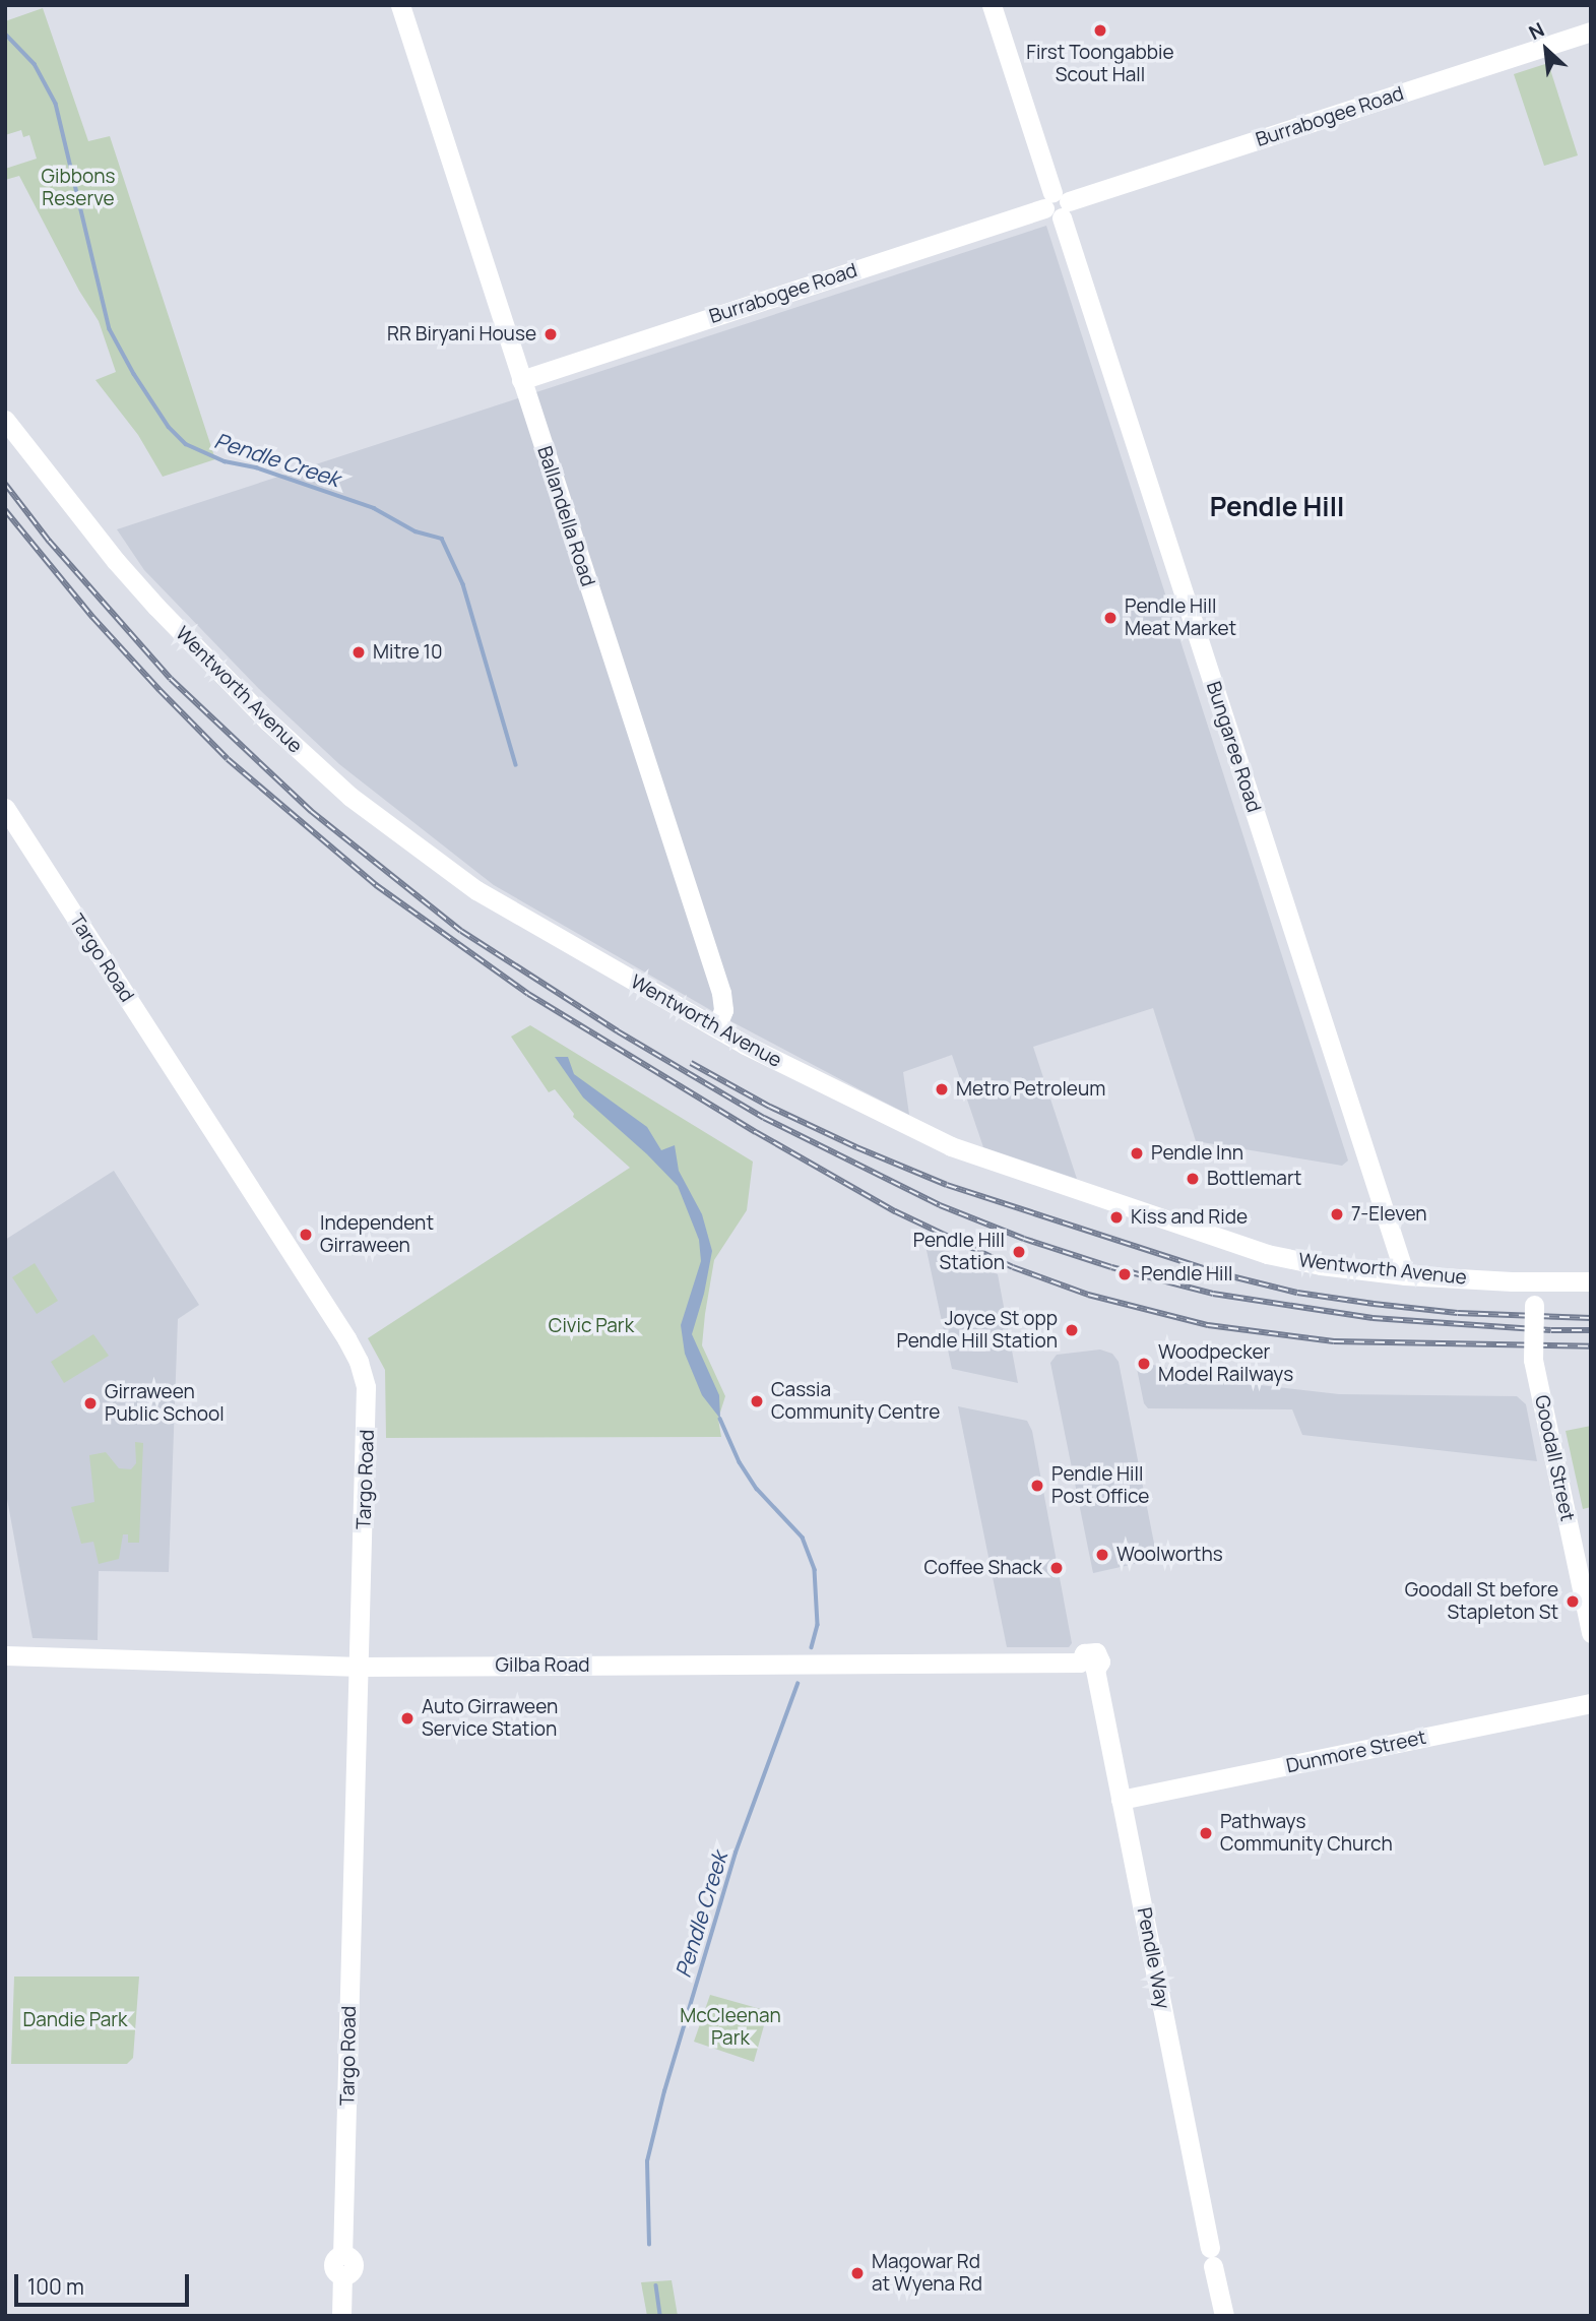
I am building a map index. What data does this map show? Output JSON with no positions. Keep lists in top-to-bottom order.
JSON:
{
  "streets": {
    "street": [
      "Burrabogee Road",
      "Ballandella Road",
      "Wentworth Avenue",
      "Bungaree Road",
      "Targo Road",
      "Goodall Street",
      "Gilba Road",
      "Dunmore Street",
      "Pendle Way"
    ]
  },
  "crossings": [
    ["Burrabogee Road", "Ballandella Road"],
    ["Burrabogee Road", "Bungaree Road"],
    ["Ballandella Road", "Wentworth Avenue"],
    ["Wentworth Avenue", "Bungaree Road"],
    ["Wentworth Avenue", "Goodall Street"],
    ["Targo Road", "Gilba Road"],
    ["Gilba Road", "Pendle Way"],
    ["Dunmore Street", "Pendle Way"]
  ],
  "districts": ["Pendle Hill"],
  "water": ["Pendle Creek"],
  "parks": [
    "Gibbons Reserve",
    "Civic Park",
    "McCleenan Park",
    "Dandie Park"
  ],
  "places": [
    "First Toongabbie Scout Hall",
    "RR Biryani House",
    "Pendle Hill Meat Market",
    "Mitre 10",
    "Metro Petroleum",
    "Pendle Inn",
    "Bottlemart",
    "7-Eleven",
    "Kiss and Ride",
    "Independent Girraween",
    "Pendle Hill Station",
    "Pendle Hill",
    "Joyce St opp Pendle Hill Station",
    "Woodpecker Model Railways",
    "Cassia Community Centre",
    "Girraween Public School",
    "Pendle Hill Post Office",
    "Woolworths",
    "Coffee Shack",
    "Goodall St before Stapleton St",
    "Auto Girraween Service Station",
    "Pathways Community Church",
    "Magowar Rd at Wyena Rd"
  ],
  "scale_bar": "100 m",
  "north": "top left"
}
